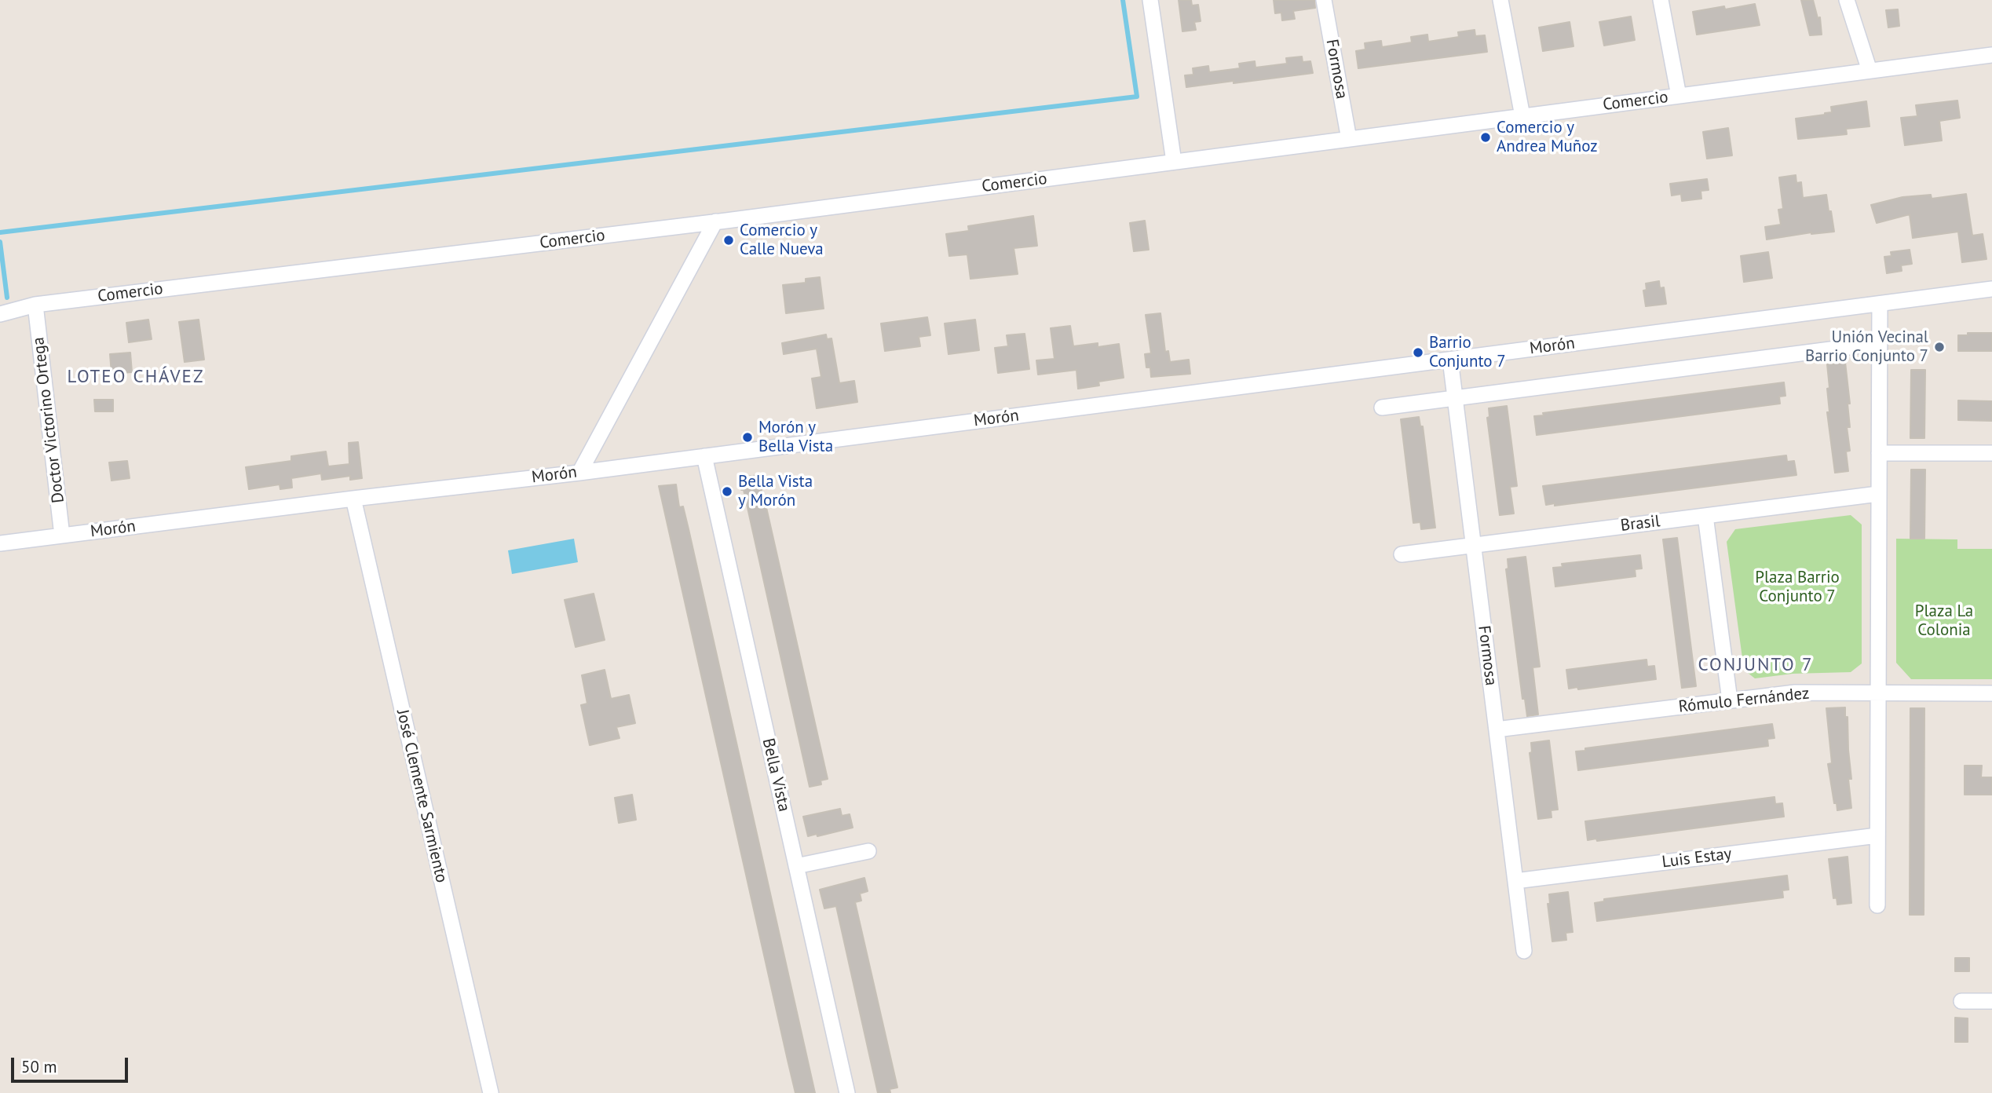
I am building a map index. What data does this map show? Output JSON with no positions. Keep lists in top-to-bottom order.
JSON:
{
  "streets": {
    "street": [
      "Formosa",
      "Comercio",
      "Morón",
      "Doctor Victorino Ortega",
      "Brasil",
      "Rómulo Fernández",
      "Bella Vista",
      "José Clemente Sarmiento",
      "Luis Estay"
    ]
  },
  "crossings": [
    ["Formosa", "Comercio"],
    ["Formosa", "Morón"],
    ["Formosa", "Brasil"],
    ["Formosa", "Rómulo Fernández"],
    ["Formosa", "Luis Estay"],
    ["Comercio", "Doctor Victorino Ortega"],
    ["Morón", "Doctor Victorino Ortega"],
    ["Morón", "Bella Vista"],
    ["Morón", "José Clemente Sarmiento"]
  ],
  "districts": ["LOTEO CHÁVEZ", "CONJUNTO 7"],
  "parks": ["Plaza Barrio Conjunto 7", "Plaza La Colonia"],
  "places": [
    "Comercio y Andrea Muñoz",
    "Comercio y Calle Nueva",
    "Unión Vecinal Barrio Conjunto 7",
    "Barrio Conjunto 7",
    "Morón y Bella Vista",
    "Bella Vista y Morón"
  ],
  "scale_bar": "50 m"
}
